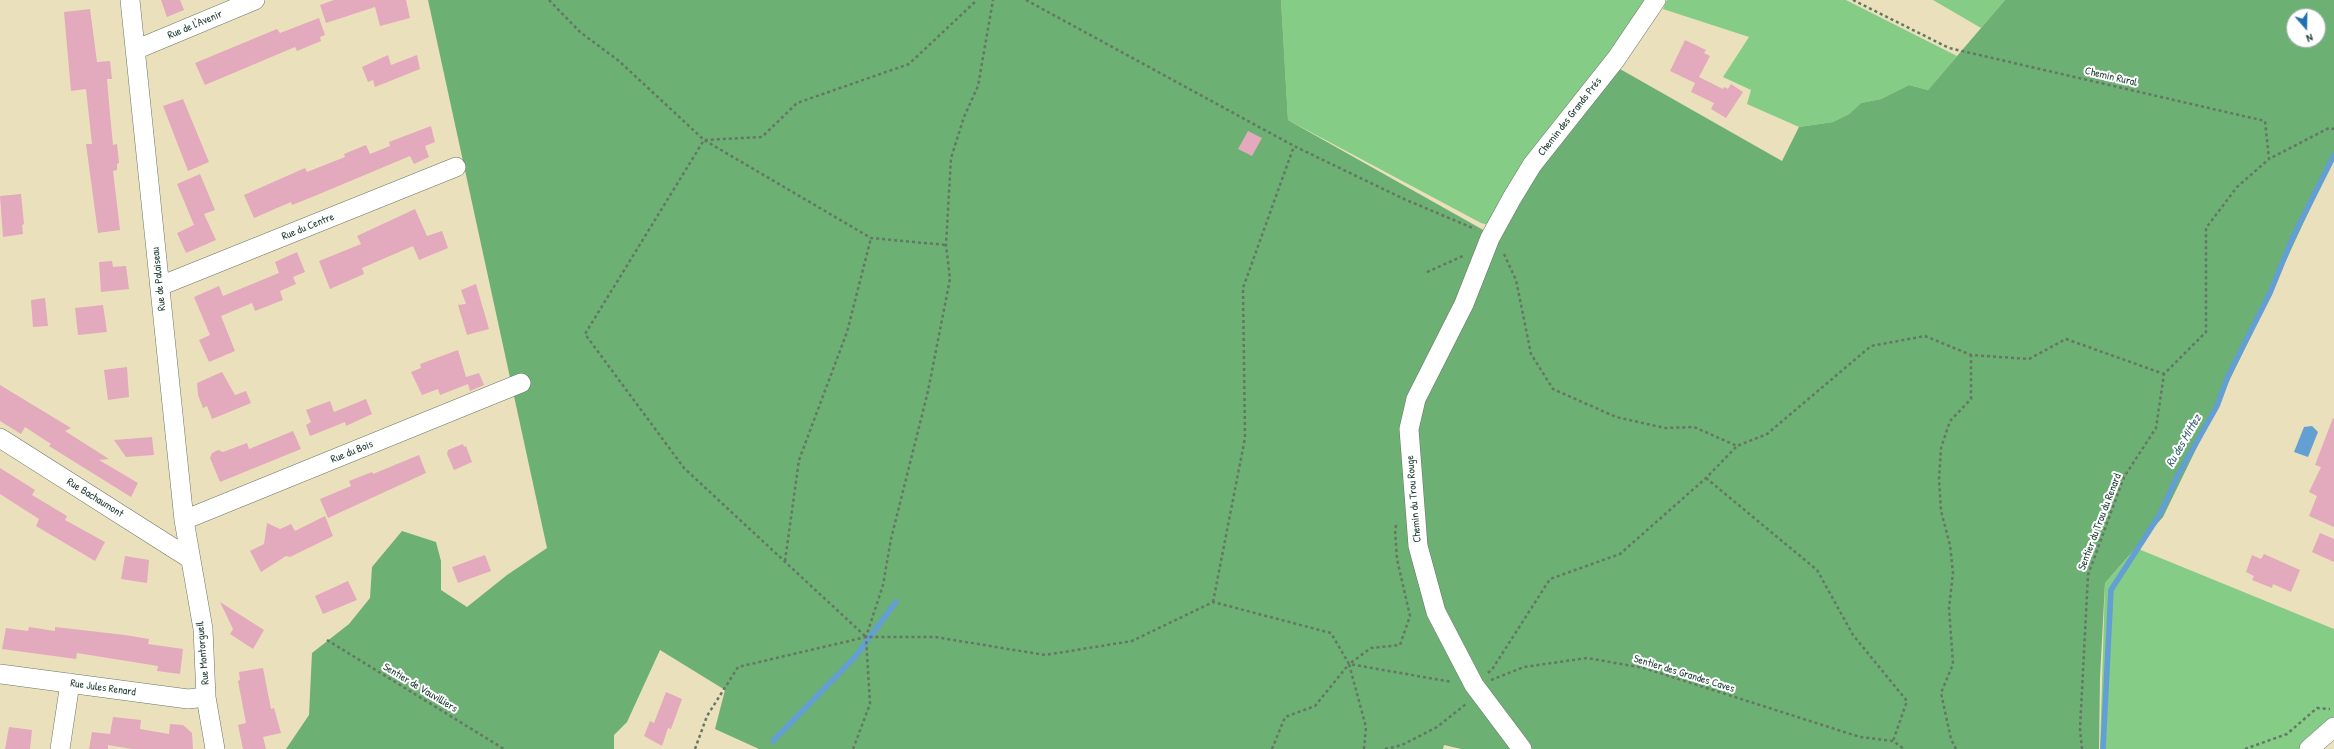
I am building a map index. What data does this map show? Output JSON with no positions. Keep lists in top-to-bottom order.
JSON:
{
  "streets": {
    "street": [
      "Rue de l'Avenir",
      "Chemin des Grands Prés",
      "Rue du Centre",
      "Rue de Palaiseau",
      "Rue du Bois",
      "Rue Bachaumont",
      "Chemin du Trou Rouge",
      "Rue Montorgueil",
      "Rue Jules Renard"
    ],
    "path": [
      "Chemin Rural",
      "Sentier du Trou du Renard",
      "Sentier des Grandes Caves",
      "Sentier de Vauvilliers"
    ]
  },
  "crossings": [
    ["Rue de l'Avenir", "Rue de Palaiseau"],
    ["Chemin des Grands Prés", "Chemin du Trou Rouge"],
    ["Rue du Centre", "Rue de Palaiseau"],
    ["Rue de Palaiseau", "Rue du Bois"],
    ["Rue de Palaiseau", "Rue Bachaumont"],
    ["Rue de Palaiseau", "Rue Montorgueil"],
    ["Rue Bachaumont", "Rue Montorgueil"],
    ["Chemin du Trou Rouge", "Sentier des Grandes Caves"],
    ["Rue Montorgueil", "Rue Jules Renard"]
  ],
  "water": ["Ru des Mittez"],
  "north": "bottom"
}
